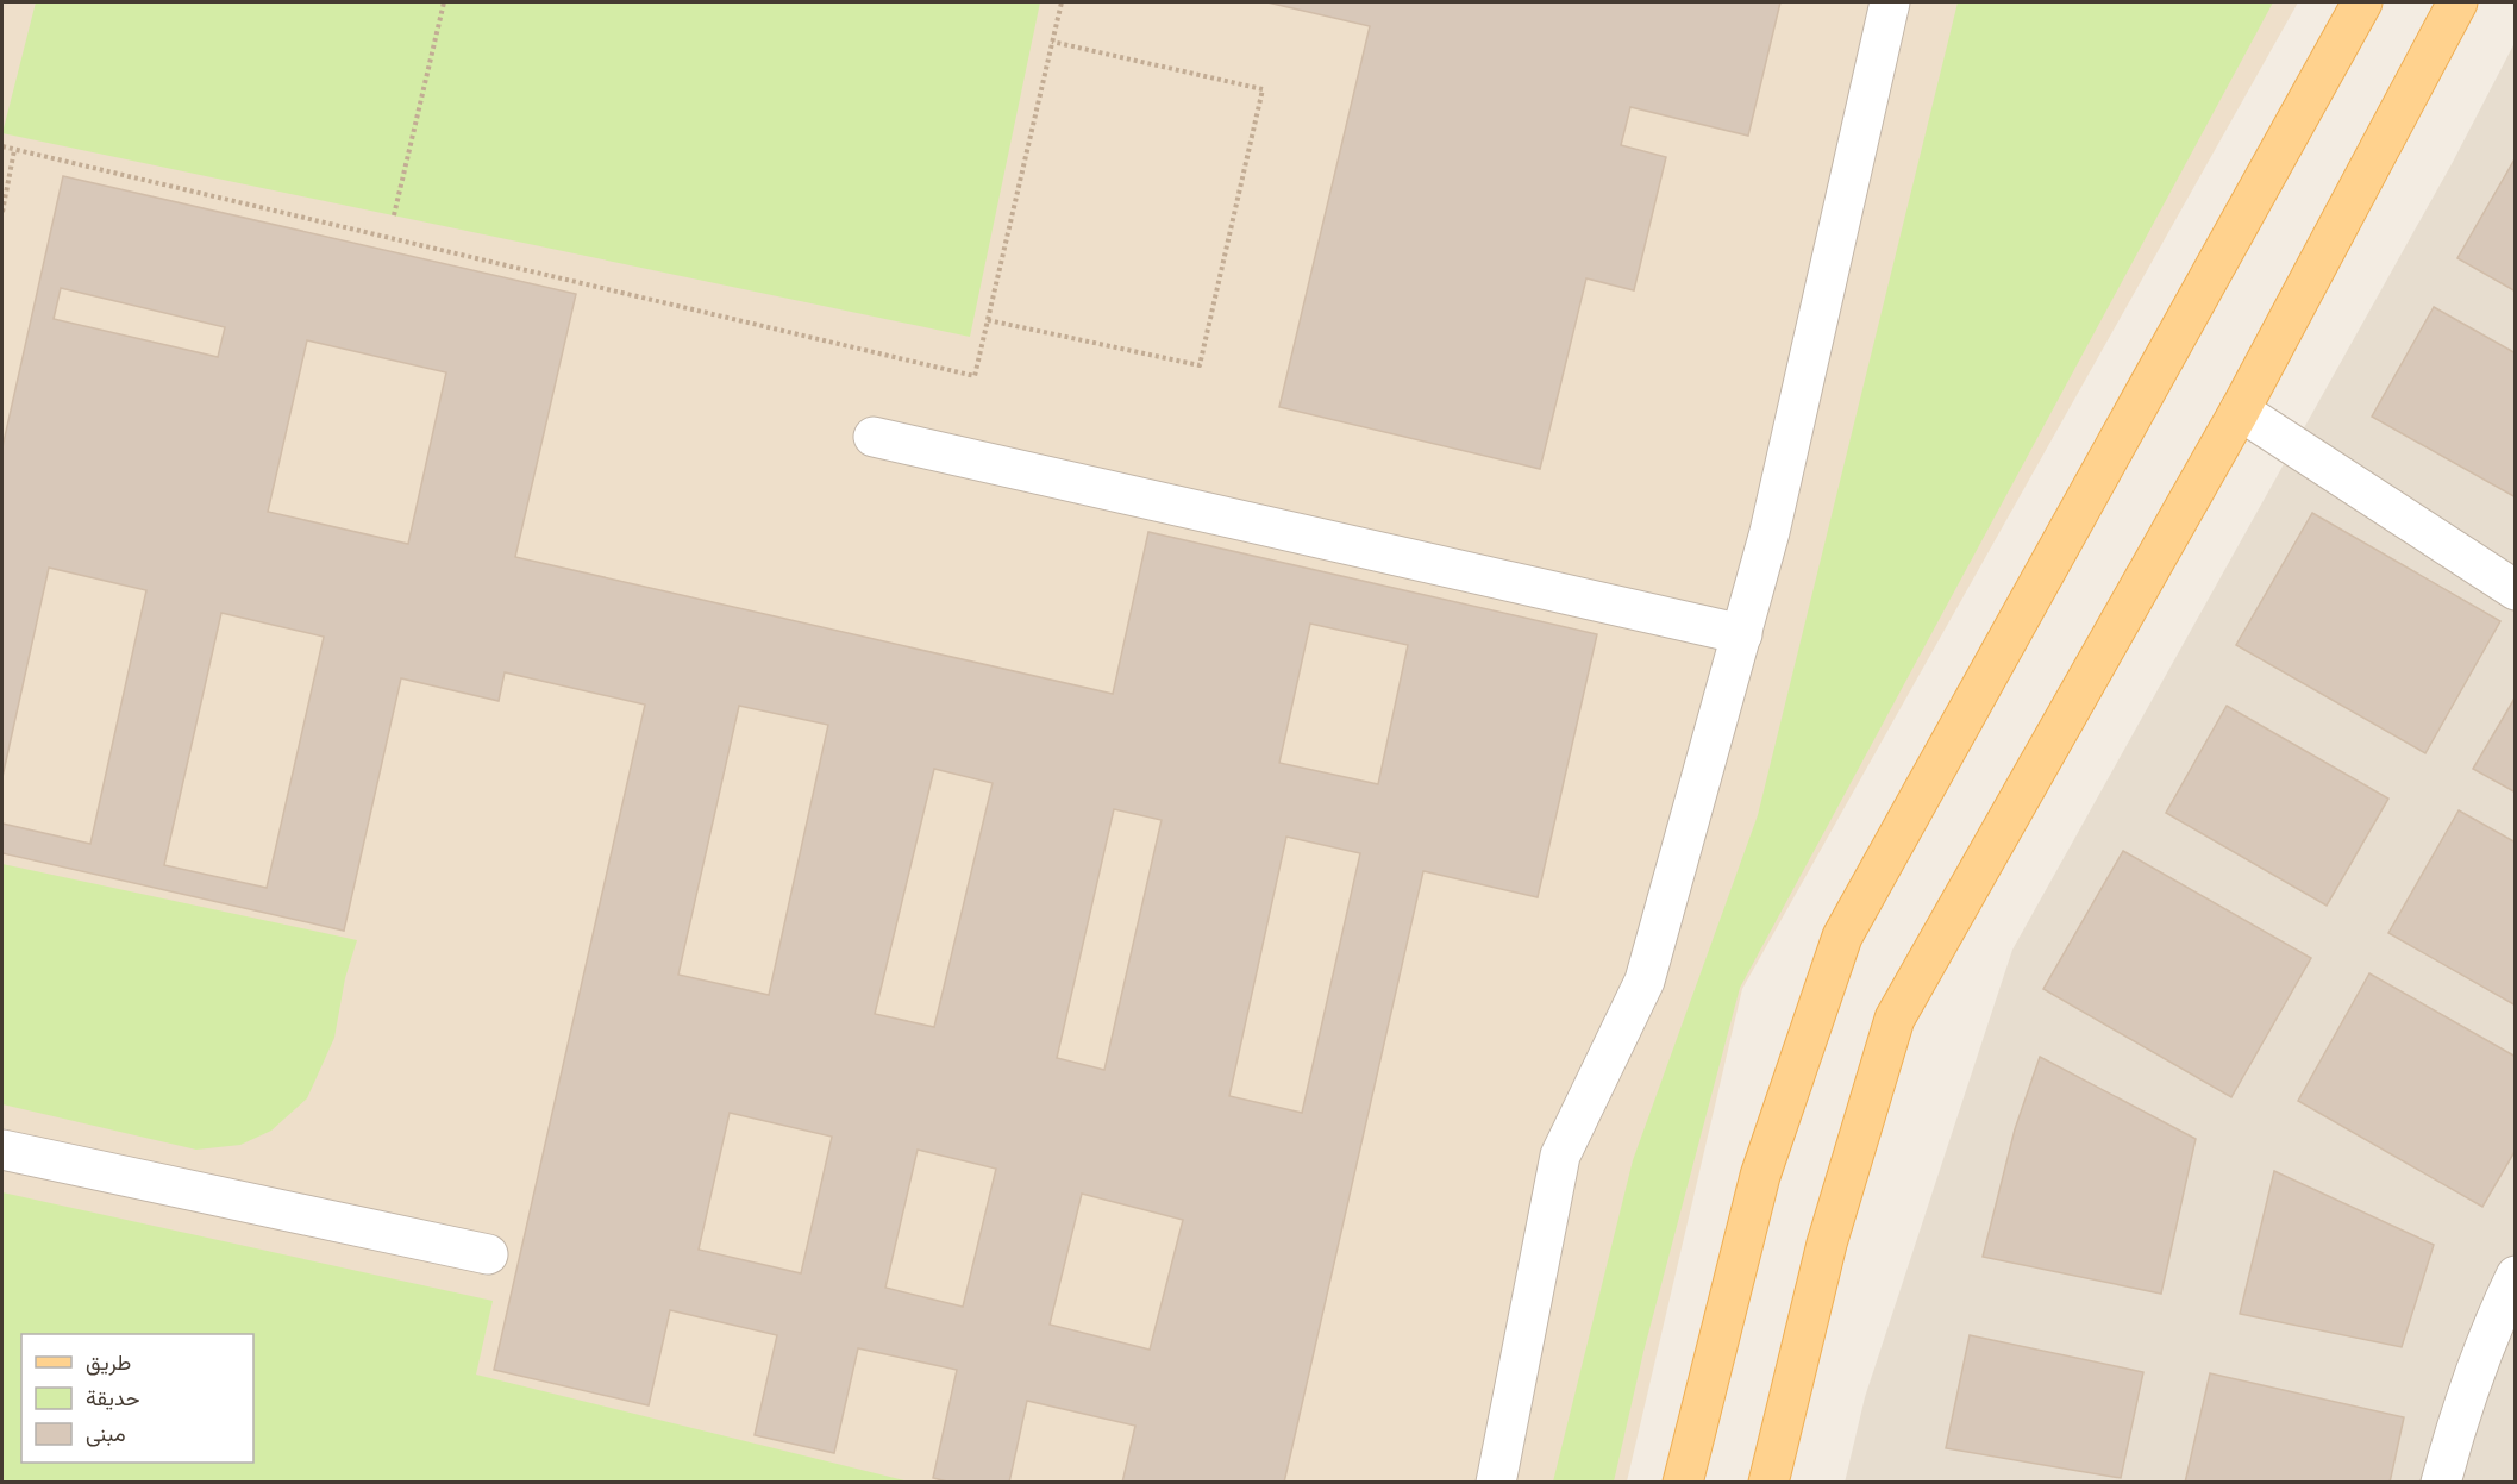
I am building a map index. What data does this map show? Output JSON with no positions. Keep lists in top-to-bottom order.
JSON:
{
  "legend": ["طريق", "حديقة", "مبنى"]
}
